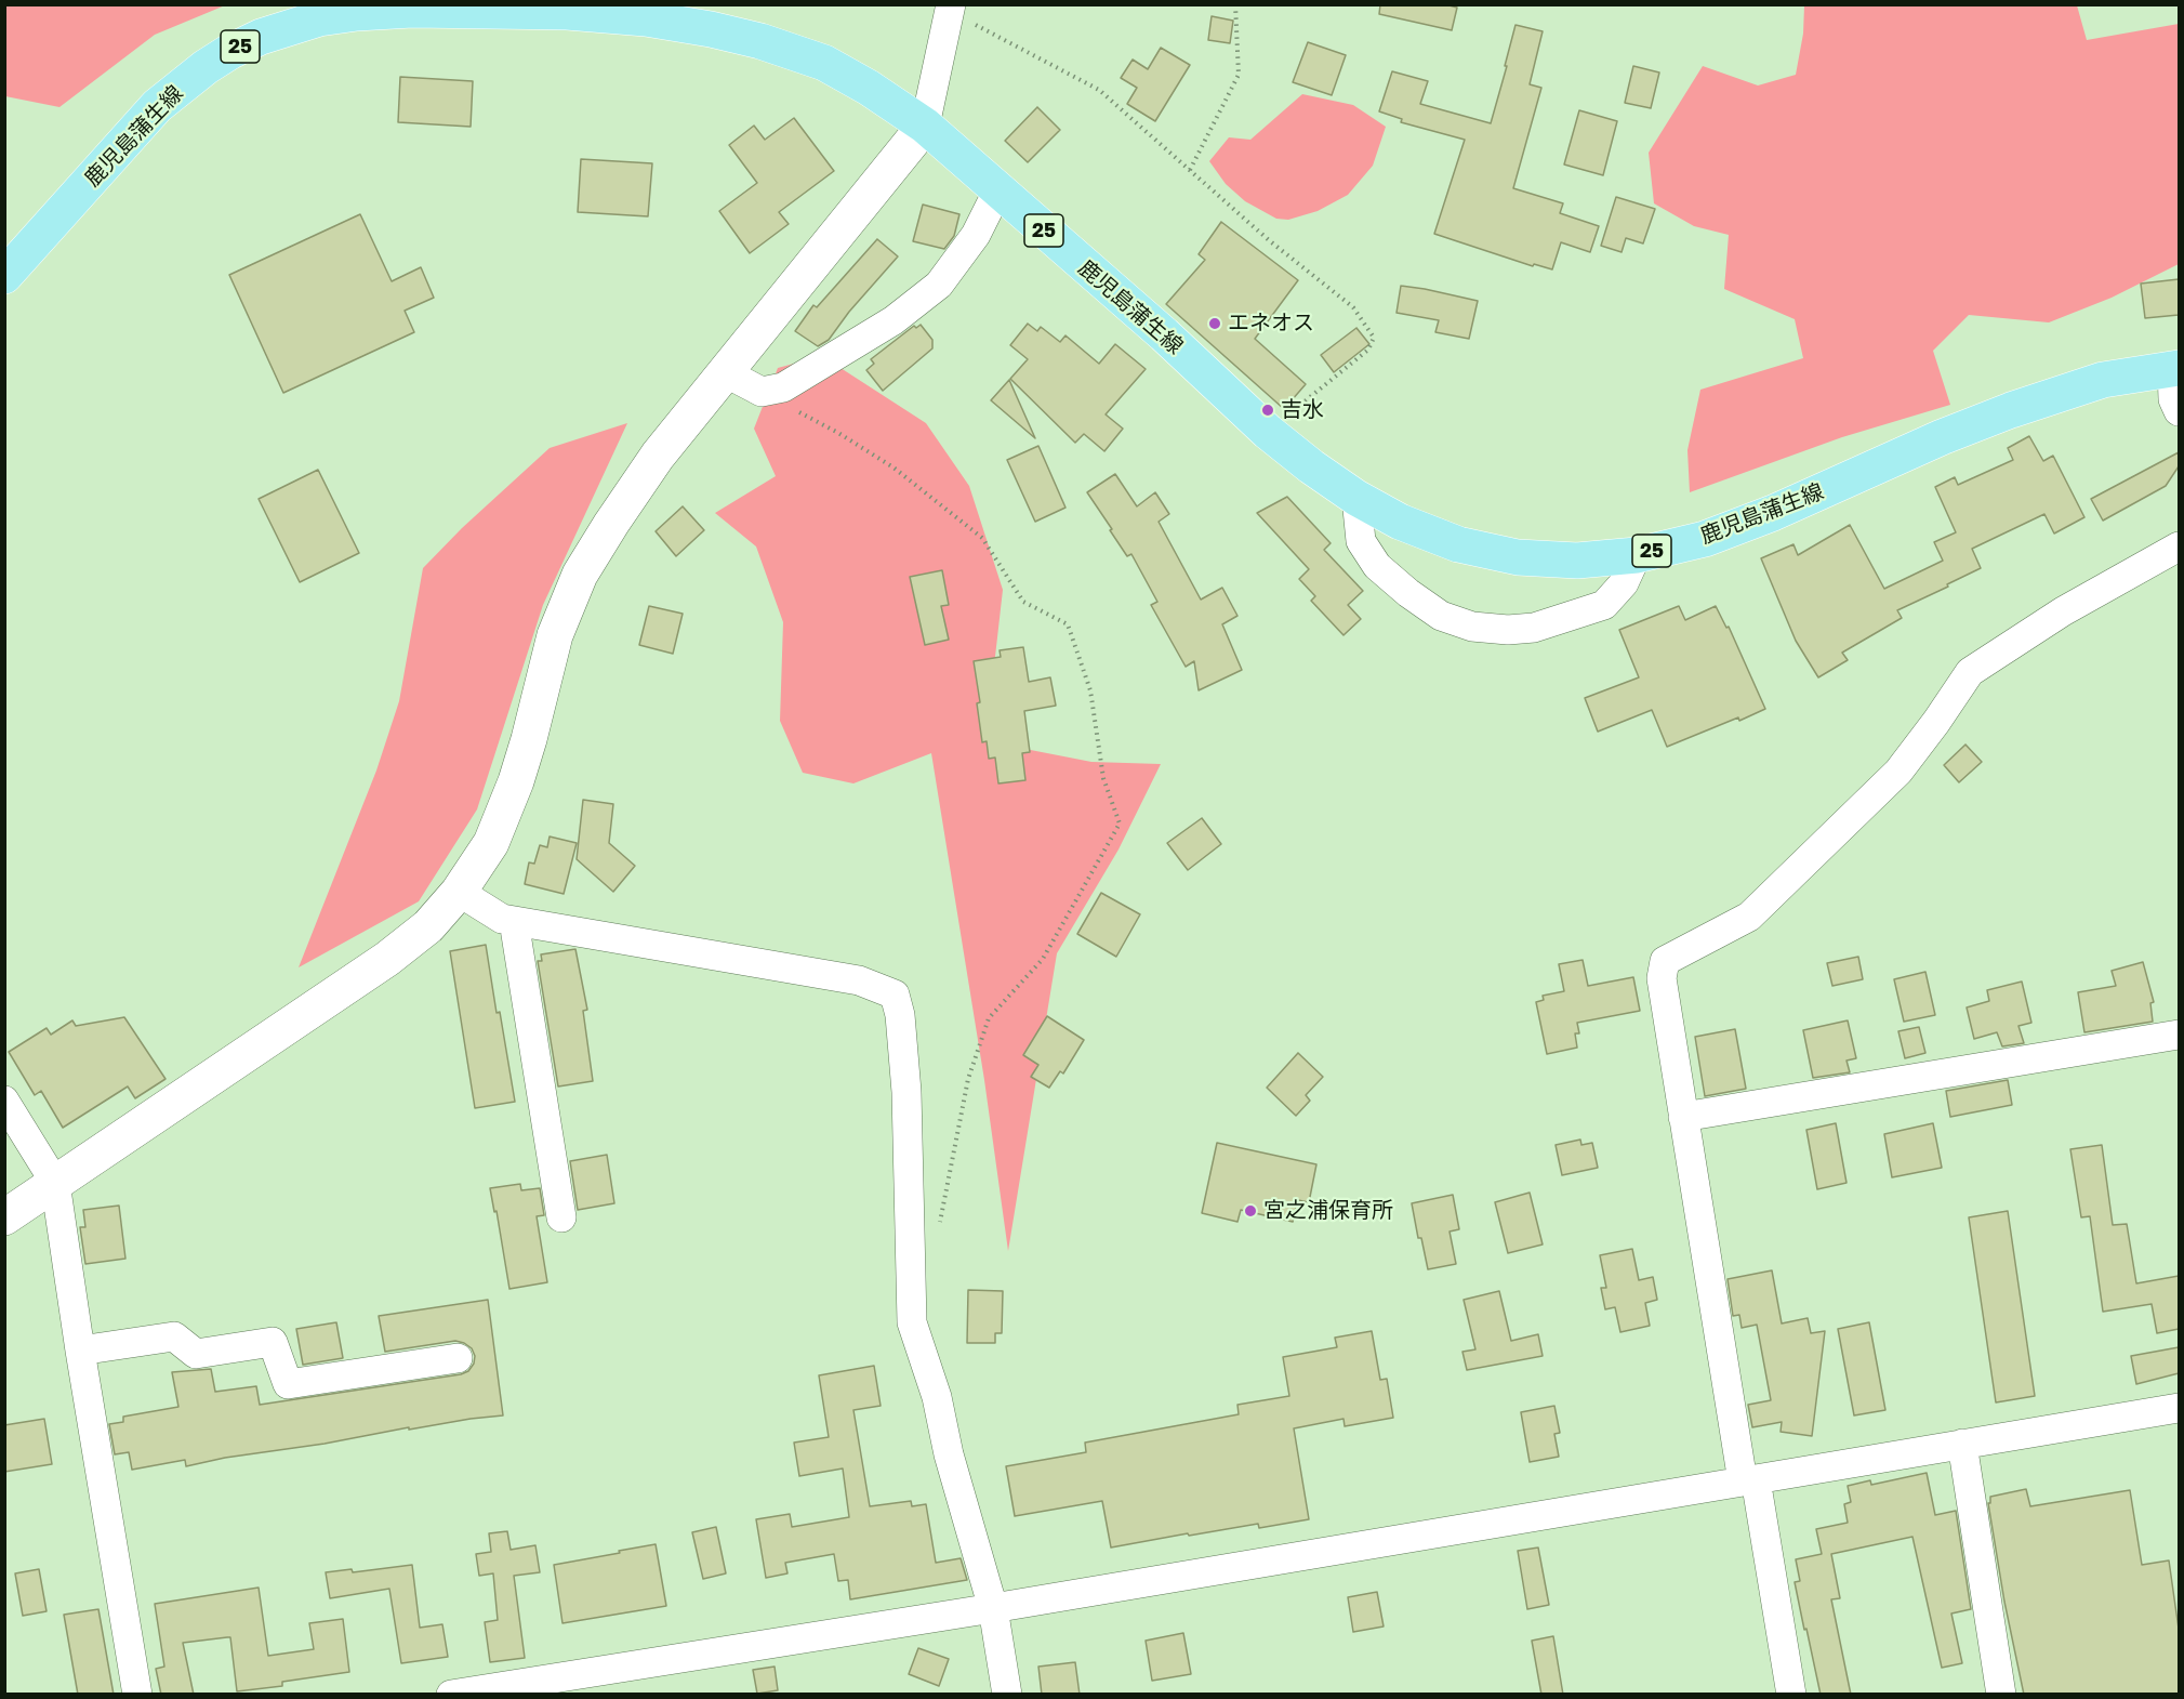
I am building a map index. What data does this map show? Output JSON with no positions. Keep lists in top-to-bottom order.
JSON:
{
  "streets": {
    "main road": ["25", "鹿児島蒲生線"]
  },
  "places": ["エネオス", "吉水", "宮之浦保育所"]
}
